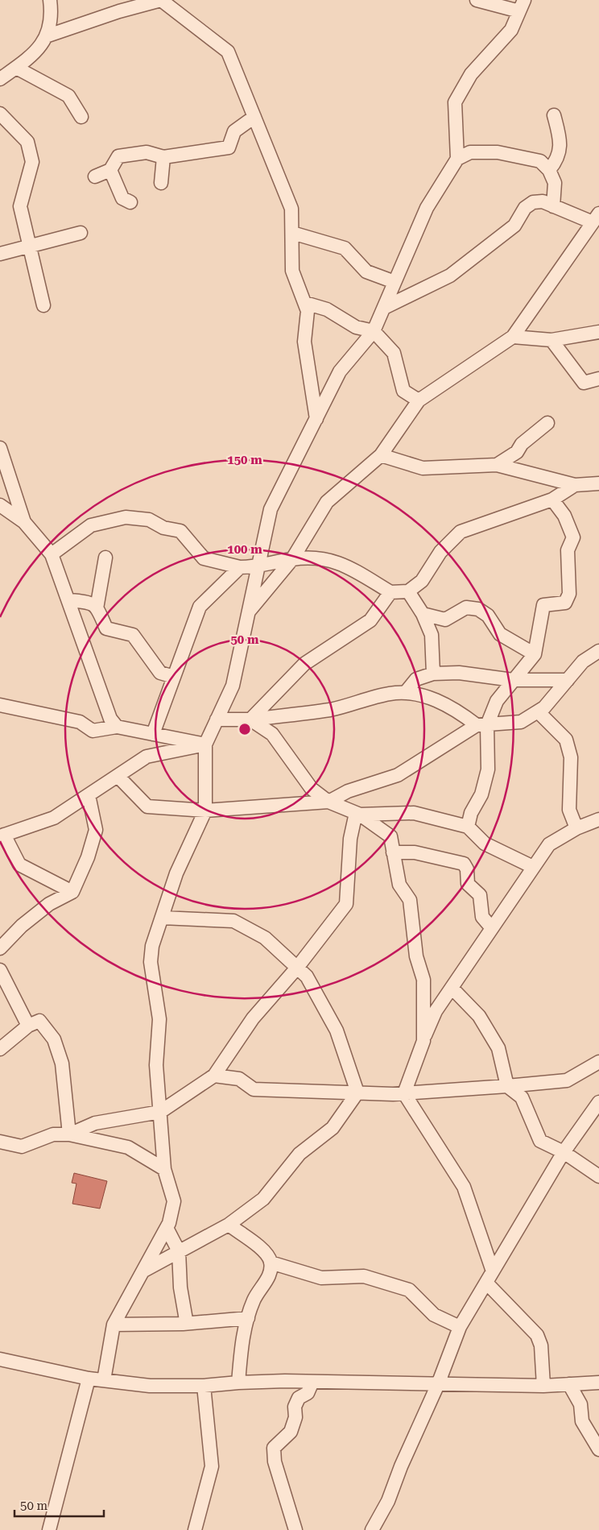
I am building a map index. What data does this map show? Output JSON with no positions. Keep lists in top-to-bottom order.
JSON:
{
  "scale_bar": "50 m",
  "rings": ["150 m", "100 m", "50 m"]
}
